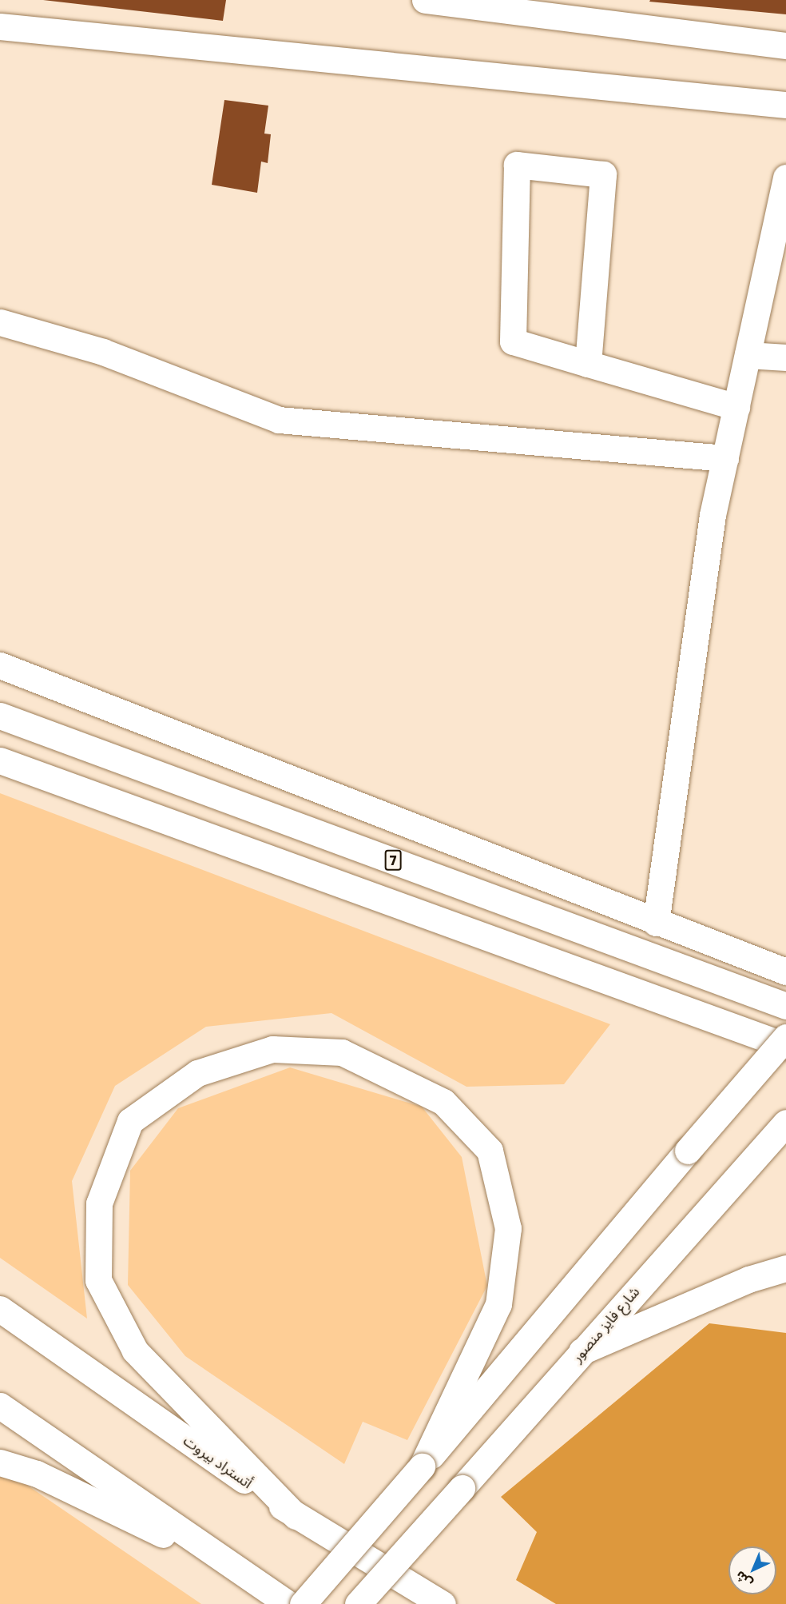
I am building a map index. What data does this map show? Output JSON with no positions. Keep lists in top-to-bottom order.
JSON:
{
  "streets": {
    "main road": ["7", "شارع فايز منصور", "أتستراد بيروت"]
  },
  "north": "bottom left"
}
